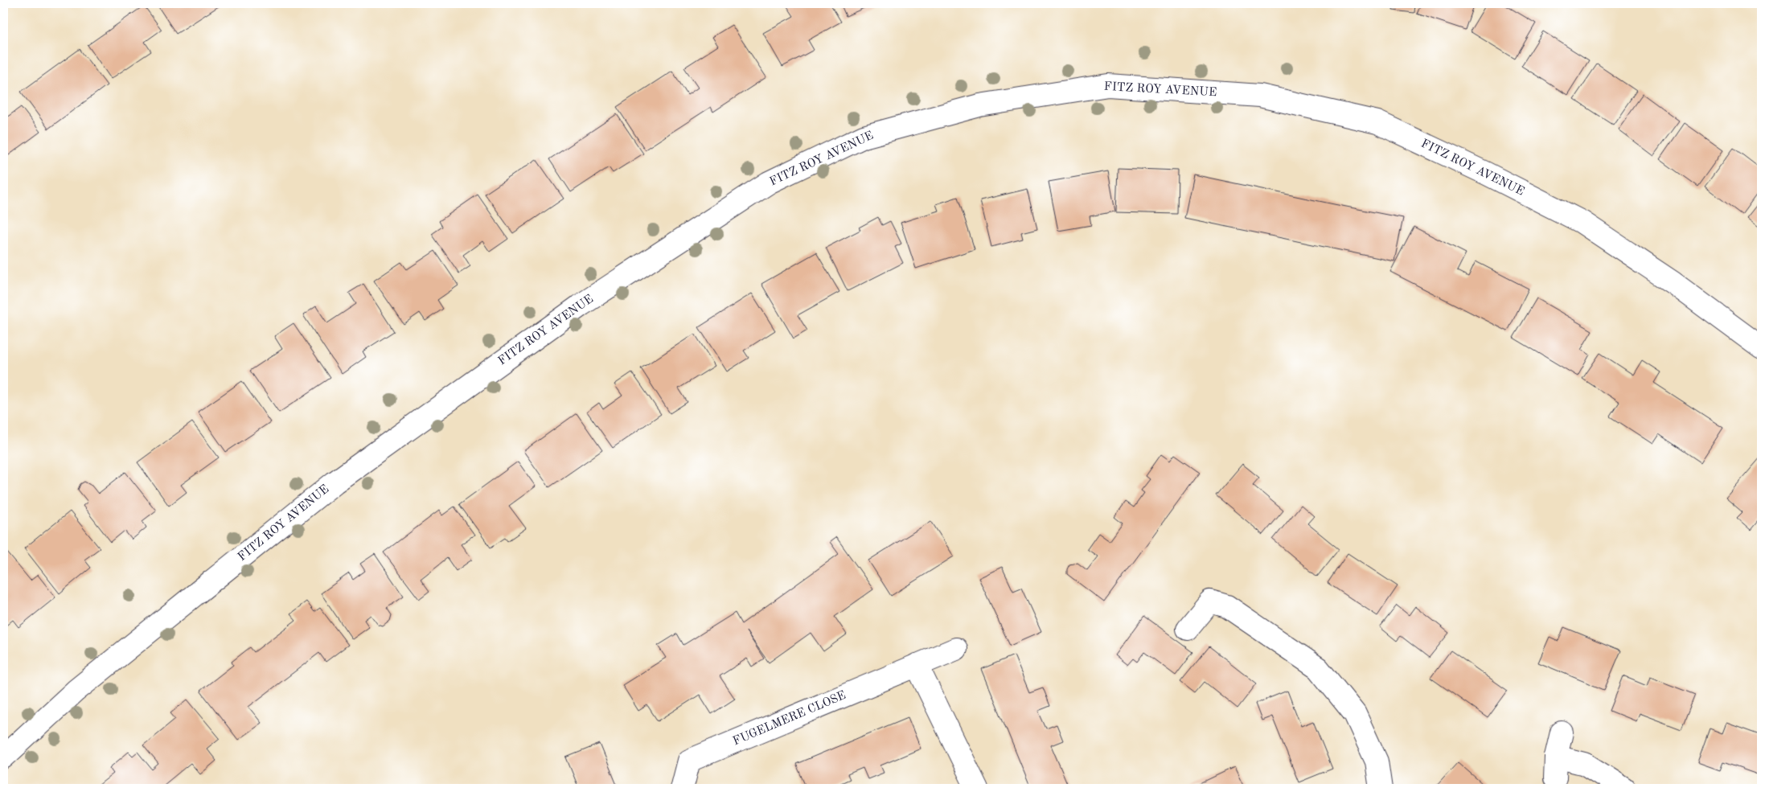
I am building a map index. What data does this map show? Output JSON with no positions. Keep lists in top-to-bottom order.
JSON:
{
  "streets": {
    "street": ["FITZ ROY AVENUE", "FUGELMERE CLOSE"]
  }
}
